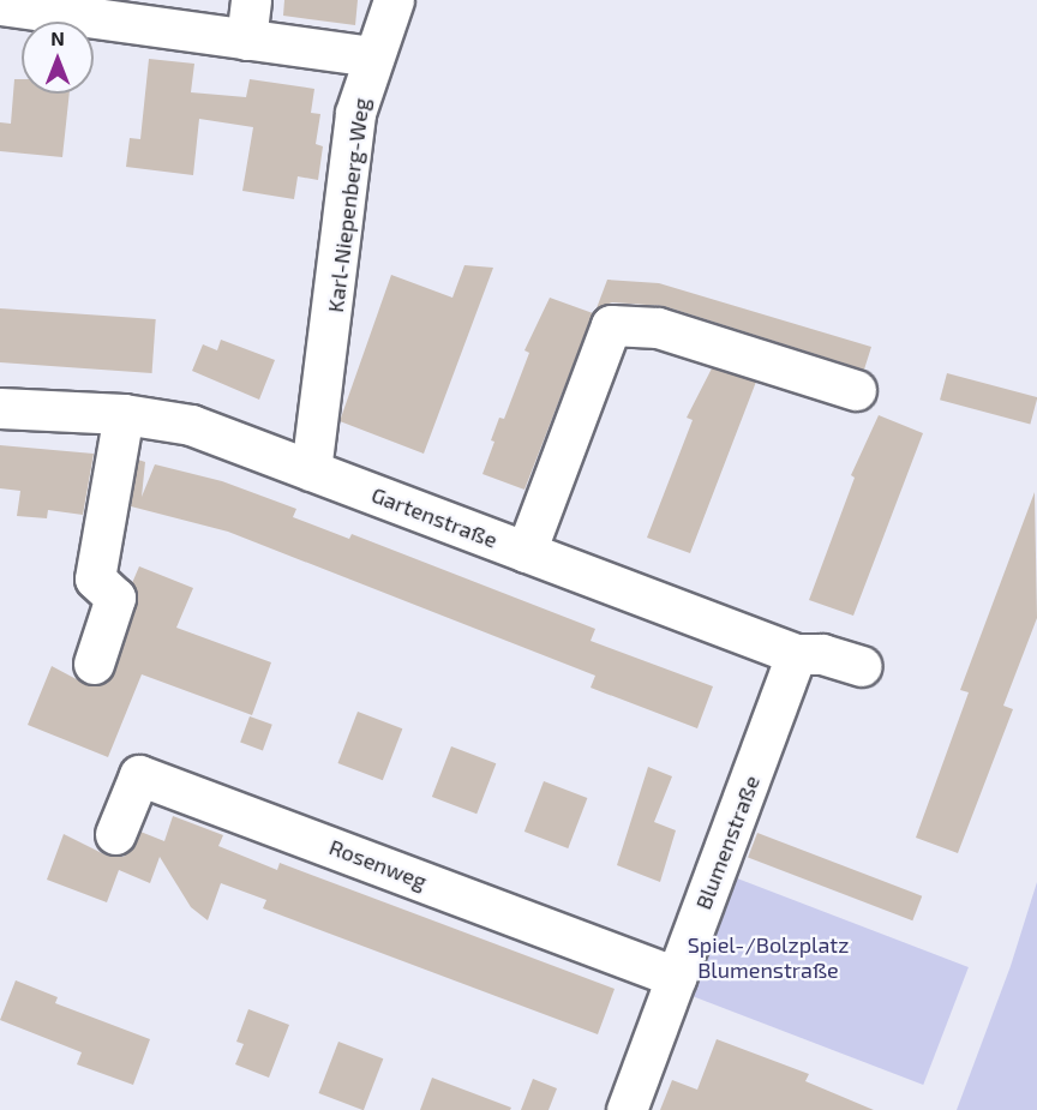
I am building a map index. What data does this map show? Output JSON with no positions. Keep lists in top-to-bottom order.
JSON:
{
  "streets": {
    "street": [
      "Karl-Niepenberg-Weg",
      "Gartenstraße",
      "Blumenstraße",
      "Rosenweg"
    ]
  },
  "crossings": [
    ["Karl-Niepenberg-Weg", "Gartenstraße"],
    ["Gartenstraße", "Blumenstraße"],
    ["Blumenstraße", "Rosenweg"]
  ],
  "parks": ["Spiel-/Bolzplatz Blumenstraße"],
  "north": "top"
}
